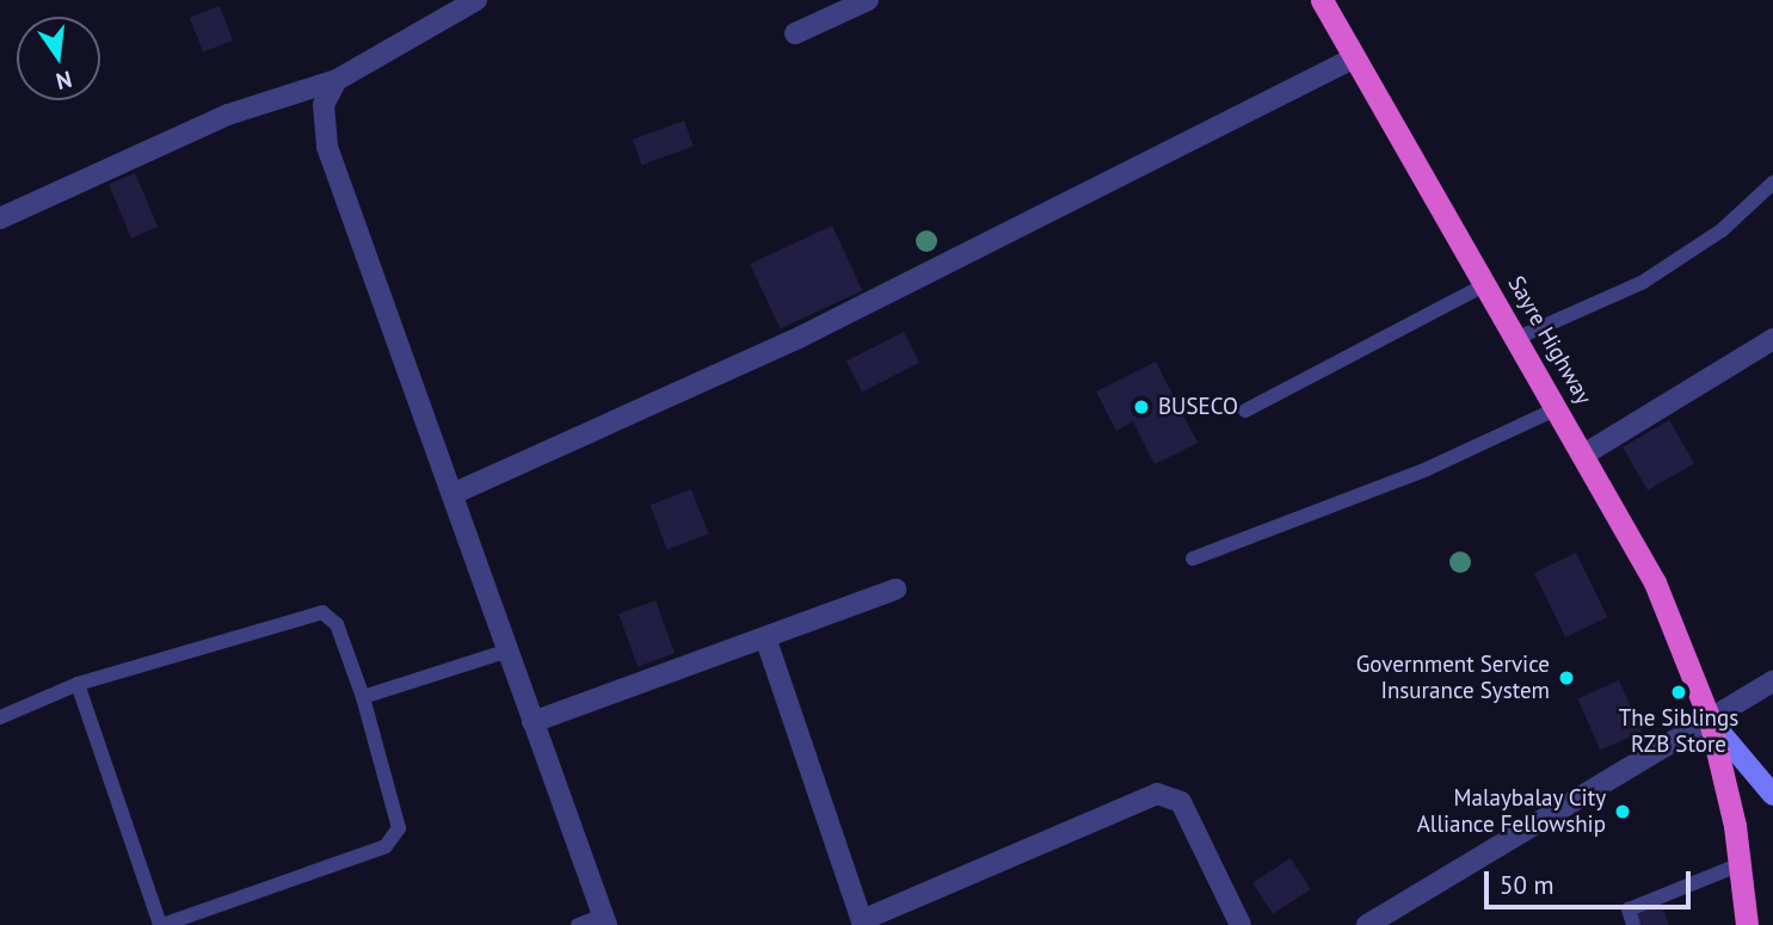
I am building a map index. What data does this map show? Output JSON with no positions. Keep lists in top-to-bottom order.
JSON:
{
  "streets": {
    "highway": ["Sayre Highway"]
  },
  "places": [
    "BUSECO",
    "Government Service Insurance System",
    "The Siblings RZB Store",
    "Malaybalay City Alliance Fellowship"
  ],
  "scale_bar": "50 m",
  "north": "bottom"
}
